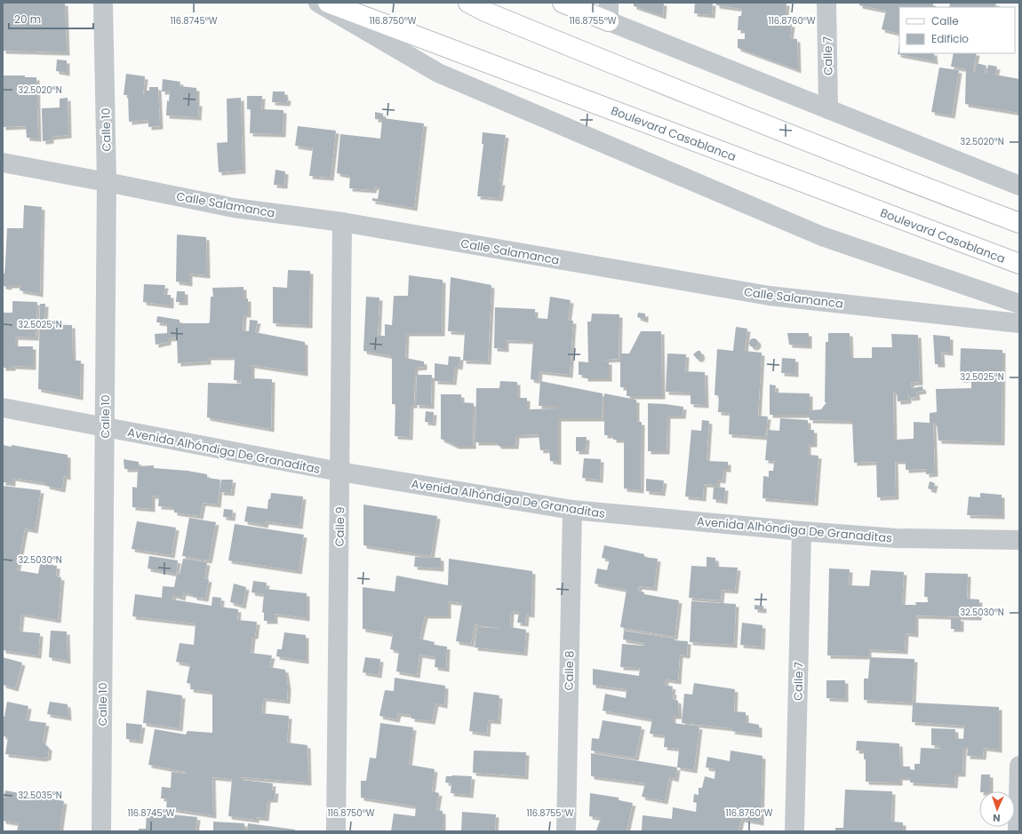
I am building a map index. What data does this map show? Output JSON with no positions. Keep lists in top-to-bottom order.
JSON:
{
  "streets": {
    "main road": ["Boulevard Casablanca"],
    "street": [
      "Calle 7",
      "Calle 10",
      "Calle Salamanca",
      "Avenida Alhóndiga De Granaditas",
      "Calle 9",
      "Calle 8"
    ]
  },
  "crossings": [
    ["Calle 7", "Avenida Alhóndiga De Granaditas"],
    ["Calle 10", "Calle Salamanca"],
    ["Calle 10", "Avenida Alhóndiga De Granaditas"],
    ["Calle Salamanca", "Calle 9"],
    ["Avenida Alhóndiga De Granaditas", "Calle 9"],
    ["Avenida Alhóndiga De Granaditas", "Calle 8"]
  ],
  "legend": ["Calle", "Edificio"],
  "scale_bar": "20 m",
  "north": "bottom",
  "coordinates": [
    "116.8745°W",
    "116.8750°W",
    "116.8755°W",
    "116.8760°W",
    "32.5020°N",
    "32.5025°N",
    "32.5030°N",
    "32.5035°N"
  ]
}
